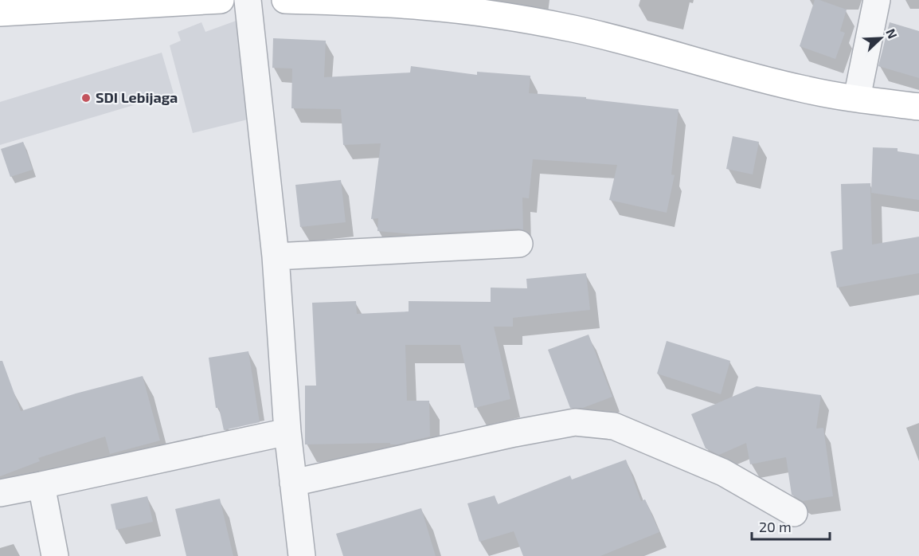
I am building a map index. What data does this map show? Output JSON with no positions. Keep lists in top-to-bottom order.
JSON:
{
  "places": ["SDI Lebijaga"],
  "scale_bar": "20 m",
  "north": "top right"
}
